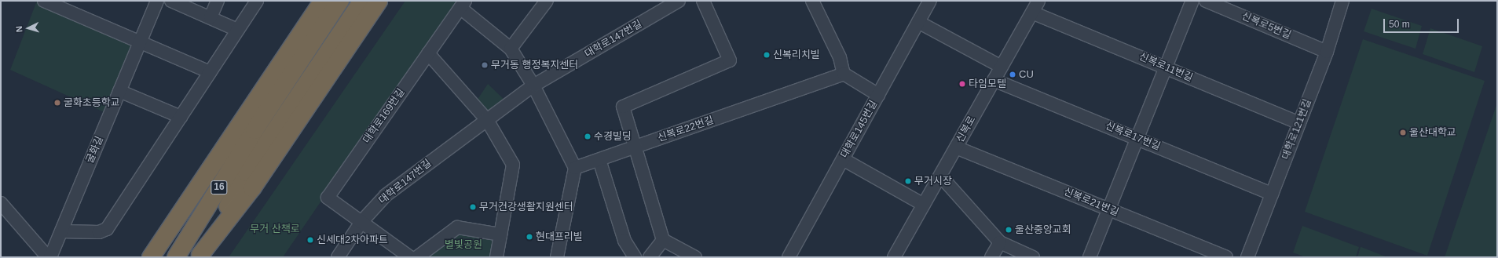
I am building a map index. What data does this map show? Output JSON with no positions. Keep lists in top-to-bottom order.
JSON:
{
  "streets": {
    "highway": ["16"],
    "street": [
      "신복로5번길",
      "대학로147번길",
      "신복로11번길",
      "대학로169번길",
      "신복로22번길",
      "대학로145번길",
      "신복로",
      "대학로121번길",
      "신복로17번길",
      "굴화길",
      "신복로21번길"
    ]
  },
  "crossings": [
    ["신복로5번길", "대학로121번길"],
    ["대학로147번길", "대학로169번길"],
    ["신복로11번길", "신복로"],
    ["신복로11번길", "대학로121번길"],
    ["신복로", "신복로17번길"],
    ["신복로", "신복로21번길"],
    ["대학로121번길", "신복로17번길"]
  ],
  "parks": ["무거 산책로", "별빛공원"],
  "places": [
    "신복리치빌",
    "무거동 행정복지센터",
    "CU",
    "타임모텔",
    "굴화초등학교",
    "울산대학교",
    "수경빌딩",
    "무거시장",
    "무거건강생활지원센터",
    "울산중앙교회",
    "현대프리빌",
    "신세대2차아파트"
  ],
  "scale_bar": "50 m",
  "north": "left"
}
